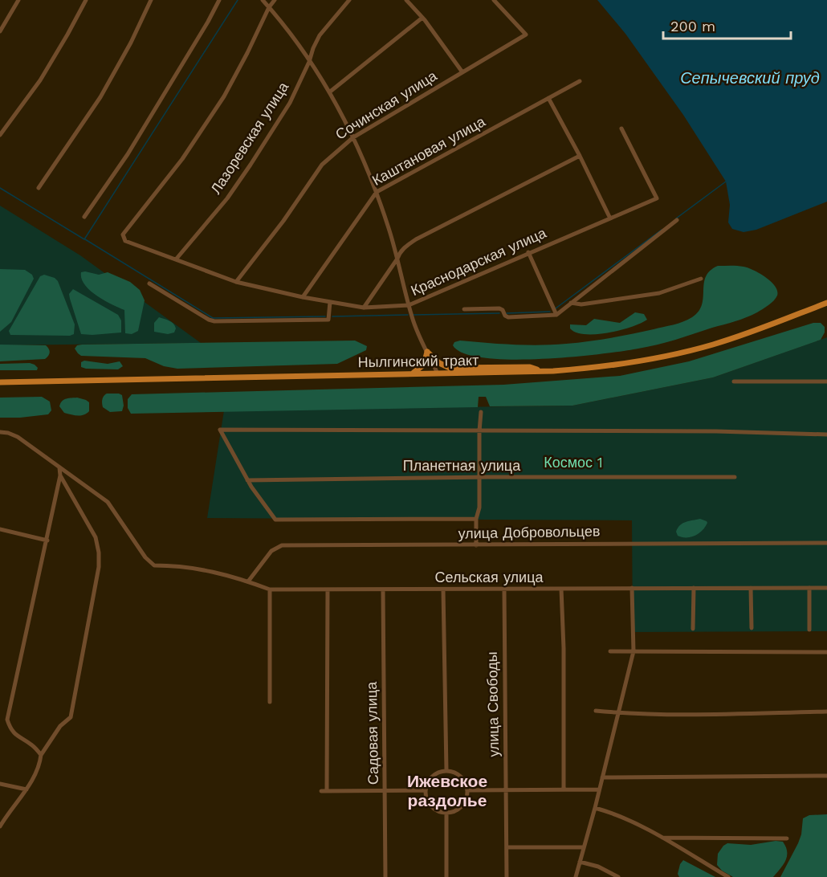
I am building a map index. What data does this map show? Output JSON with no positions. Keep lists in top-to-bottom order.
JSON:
{
  "streets": {
    "main road": ["Нылгинский тракт"],
    "street": [
      "Сочинская улица",
      "Лазоревская улица",
      "Каштановая улица",
      "Краснодарская улица",
      "Планетная улица",
      "улица Добровольцев",
      "Сельская улица",
      "улица Свободы",
      "Садовая улица"
    ]
  },
  "crossings": [
    ["Сочинская улица", "Краснодарская улица"],
    ["Лазоревская улица", "Краснодарская улица"],
    ["Каштановая улица", "Краснодарская улица"],
    ["улица Добровольцев", "Сельская улица"],
    ["Сельская улица", "улица Свободы"],
    ["Сельская улица", "Садовая улица"]
  ],
  "districts": ["Ижевское раздолье"],
  "water": ["Сепычевский пруд"],
  "parks": ["Космос 1"],
  "scale_bar": "200 m"
}
